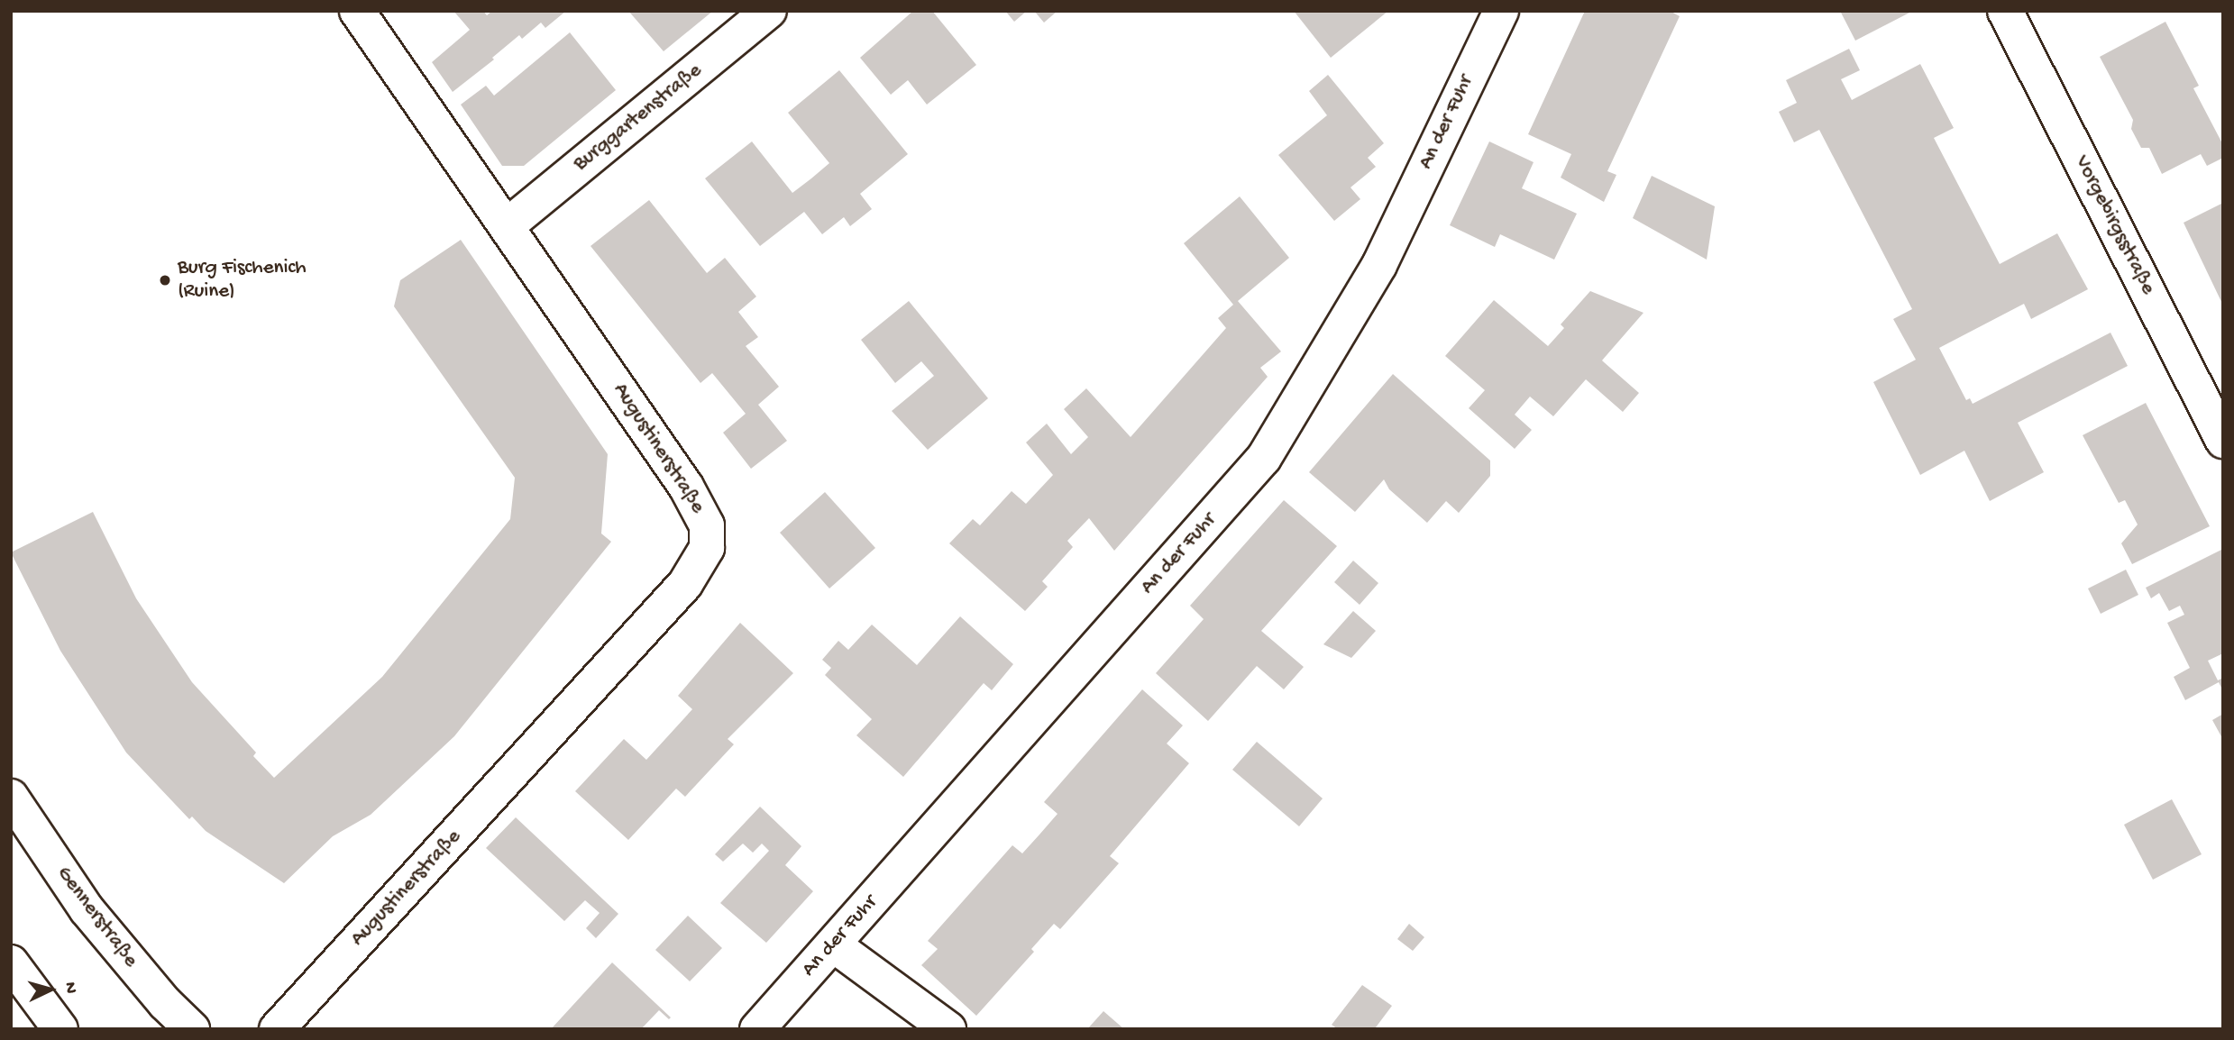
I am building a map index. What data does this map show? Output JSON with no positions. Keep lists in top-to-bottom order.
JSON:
{
  "streets": {
    "street": [
      "Burggartenstraße",
      "An der Fuhr",
      "Vorgebirgsstraße",
      "Augustinerstraße",
      "Gennerstraße"
    ]
  },
  "crossings": [
    ["Burggartenstraße", "Augustinerstraße"]
  ],
  "places": ["Burg Fischenich (Ruine)"],
  "north": "right"
}
